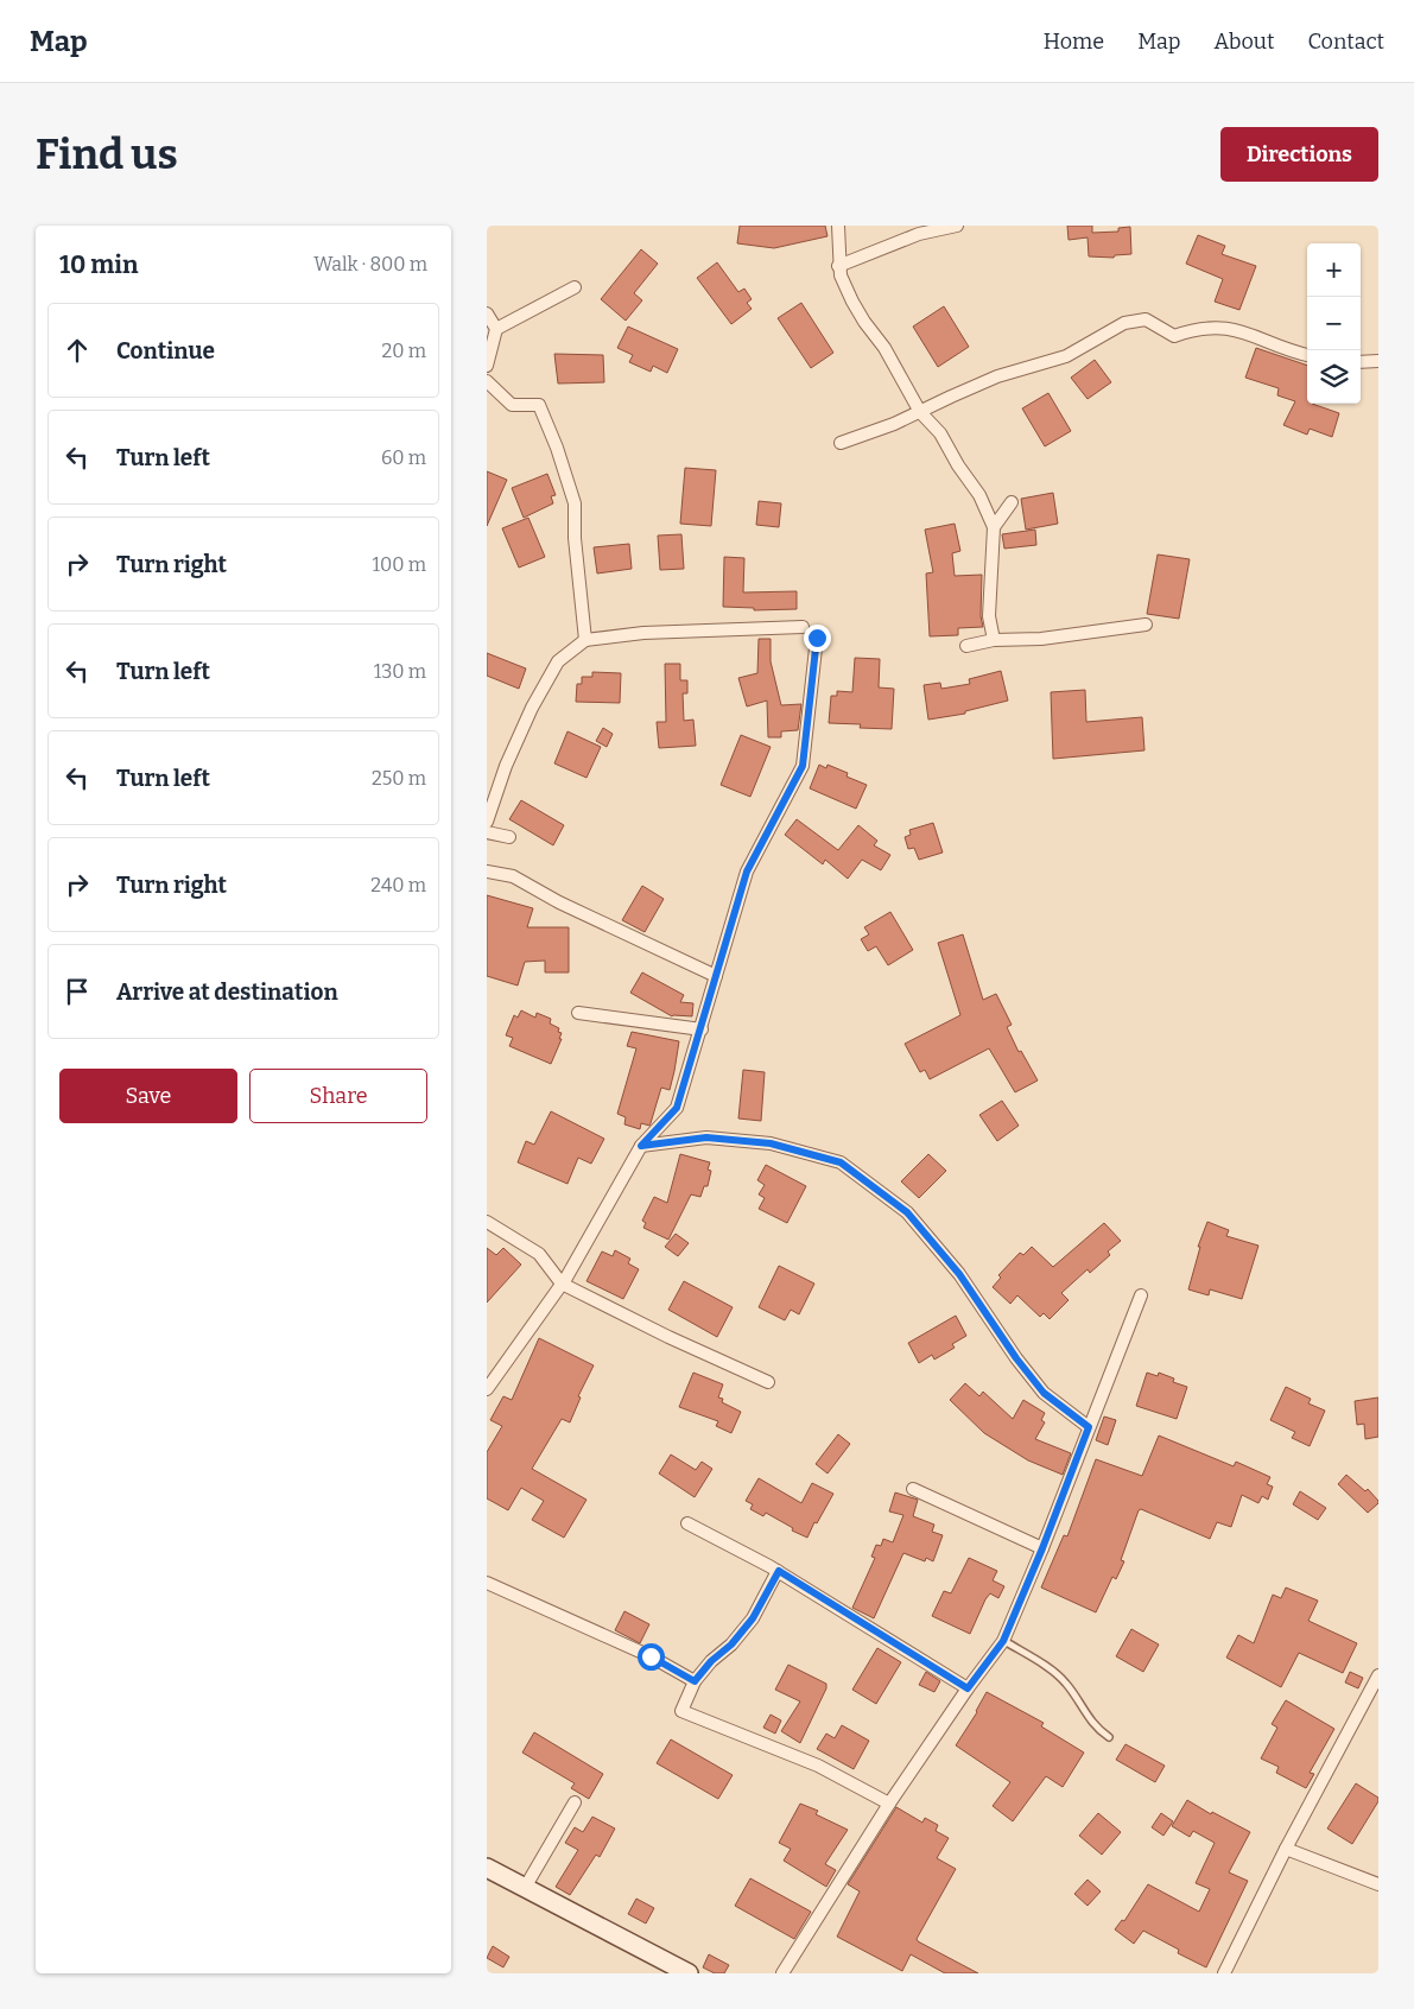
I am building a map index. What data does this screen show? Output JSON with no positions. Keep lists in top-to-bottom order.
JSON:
{
  "page": {
    "header": "Map",
    "nav": [
      "Home",
      "Map",
      "About",
      "Contact"
    ],
    "buttons": [
      "Directions",
      ["Save", "Share"]
    ],
    "title": "Find us",
    "heading": ["10 min", "Walk · 800 m"],
    "map_buttons": ["+", "−"],
    "list": [
      ["Continue", "20 m"],
      ["Turn left", "60 m"],
      ["Turn right", "100 m"],
      ["Turn left", "130 m"],
      ["Turn left", "250 m"],
      ["Turn right", "240 m"],
      "Arrive at destination"
    ]
  }
}
